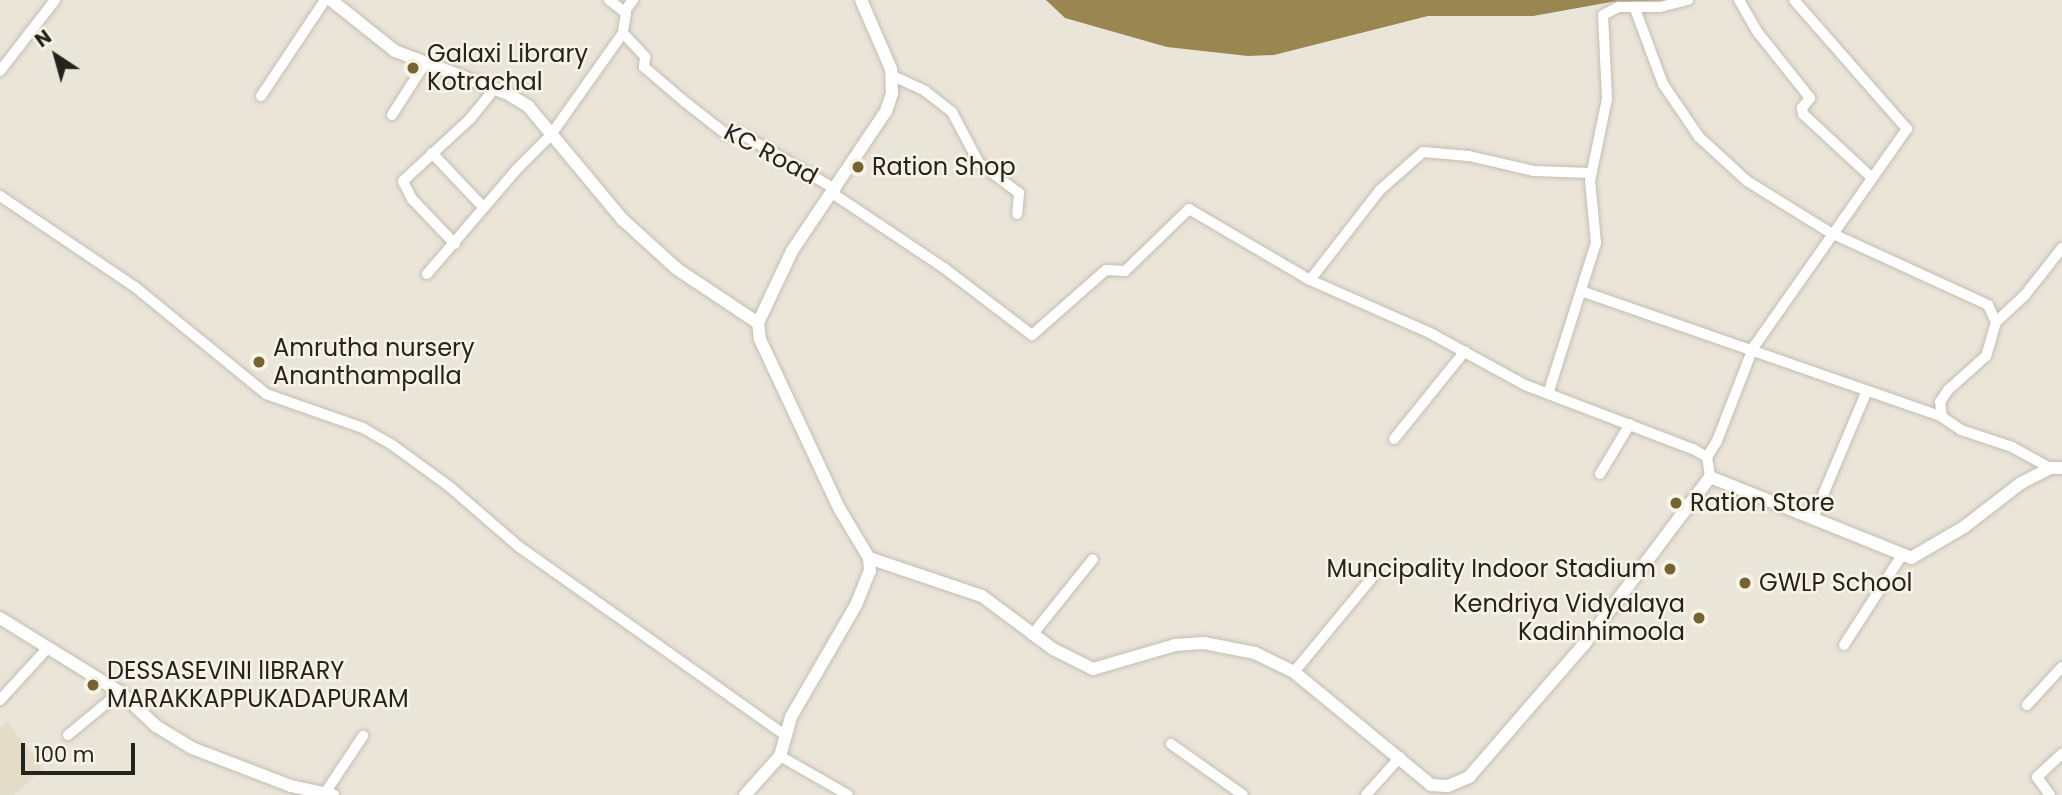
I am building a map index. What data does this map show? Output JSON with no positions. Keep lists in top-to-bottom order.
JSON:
{
  "streets": {
    "street": ["KC Road"]
  },
  "places": [
    "Galaxi Library Kotrachal",
    "Ration Shop",
    "Amrutha nursery Ananthampalla",
    "Ration Store",
    "Muncipality Indoor Stadium",
    "GWLP School",
    "Kendriya Vidyalaya Kadinhimoola",
    "DESSASEVINI lIBRARY MARAKKAPPUKADAPURAM"
  ],
  "scale_bar": "100 m",
  "north": "top left"
}
